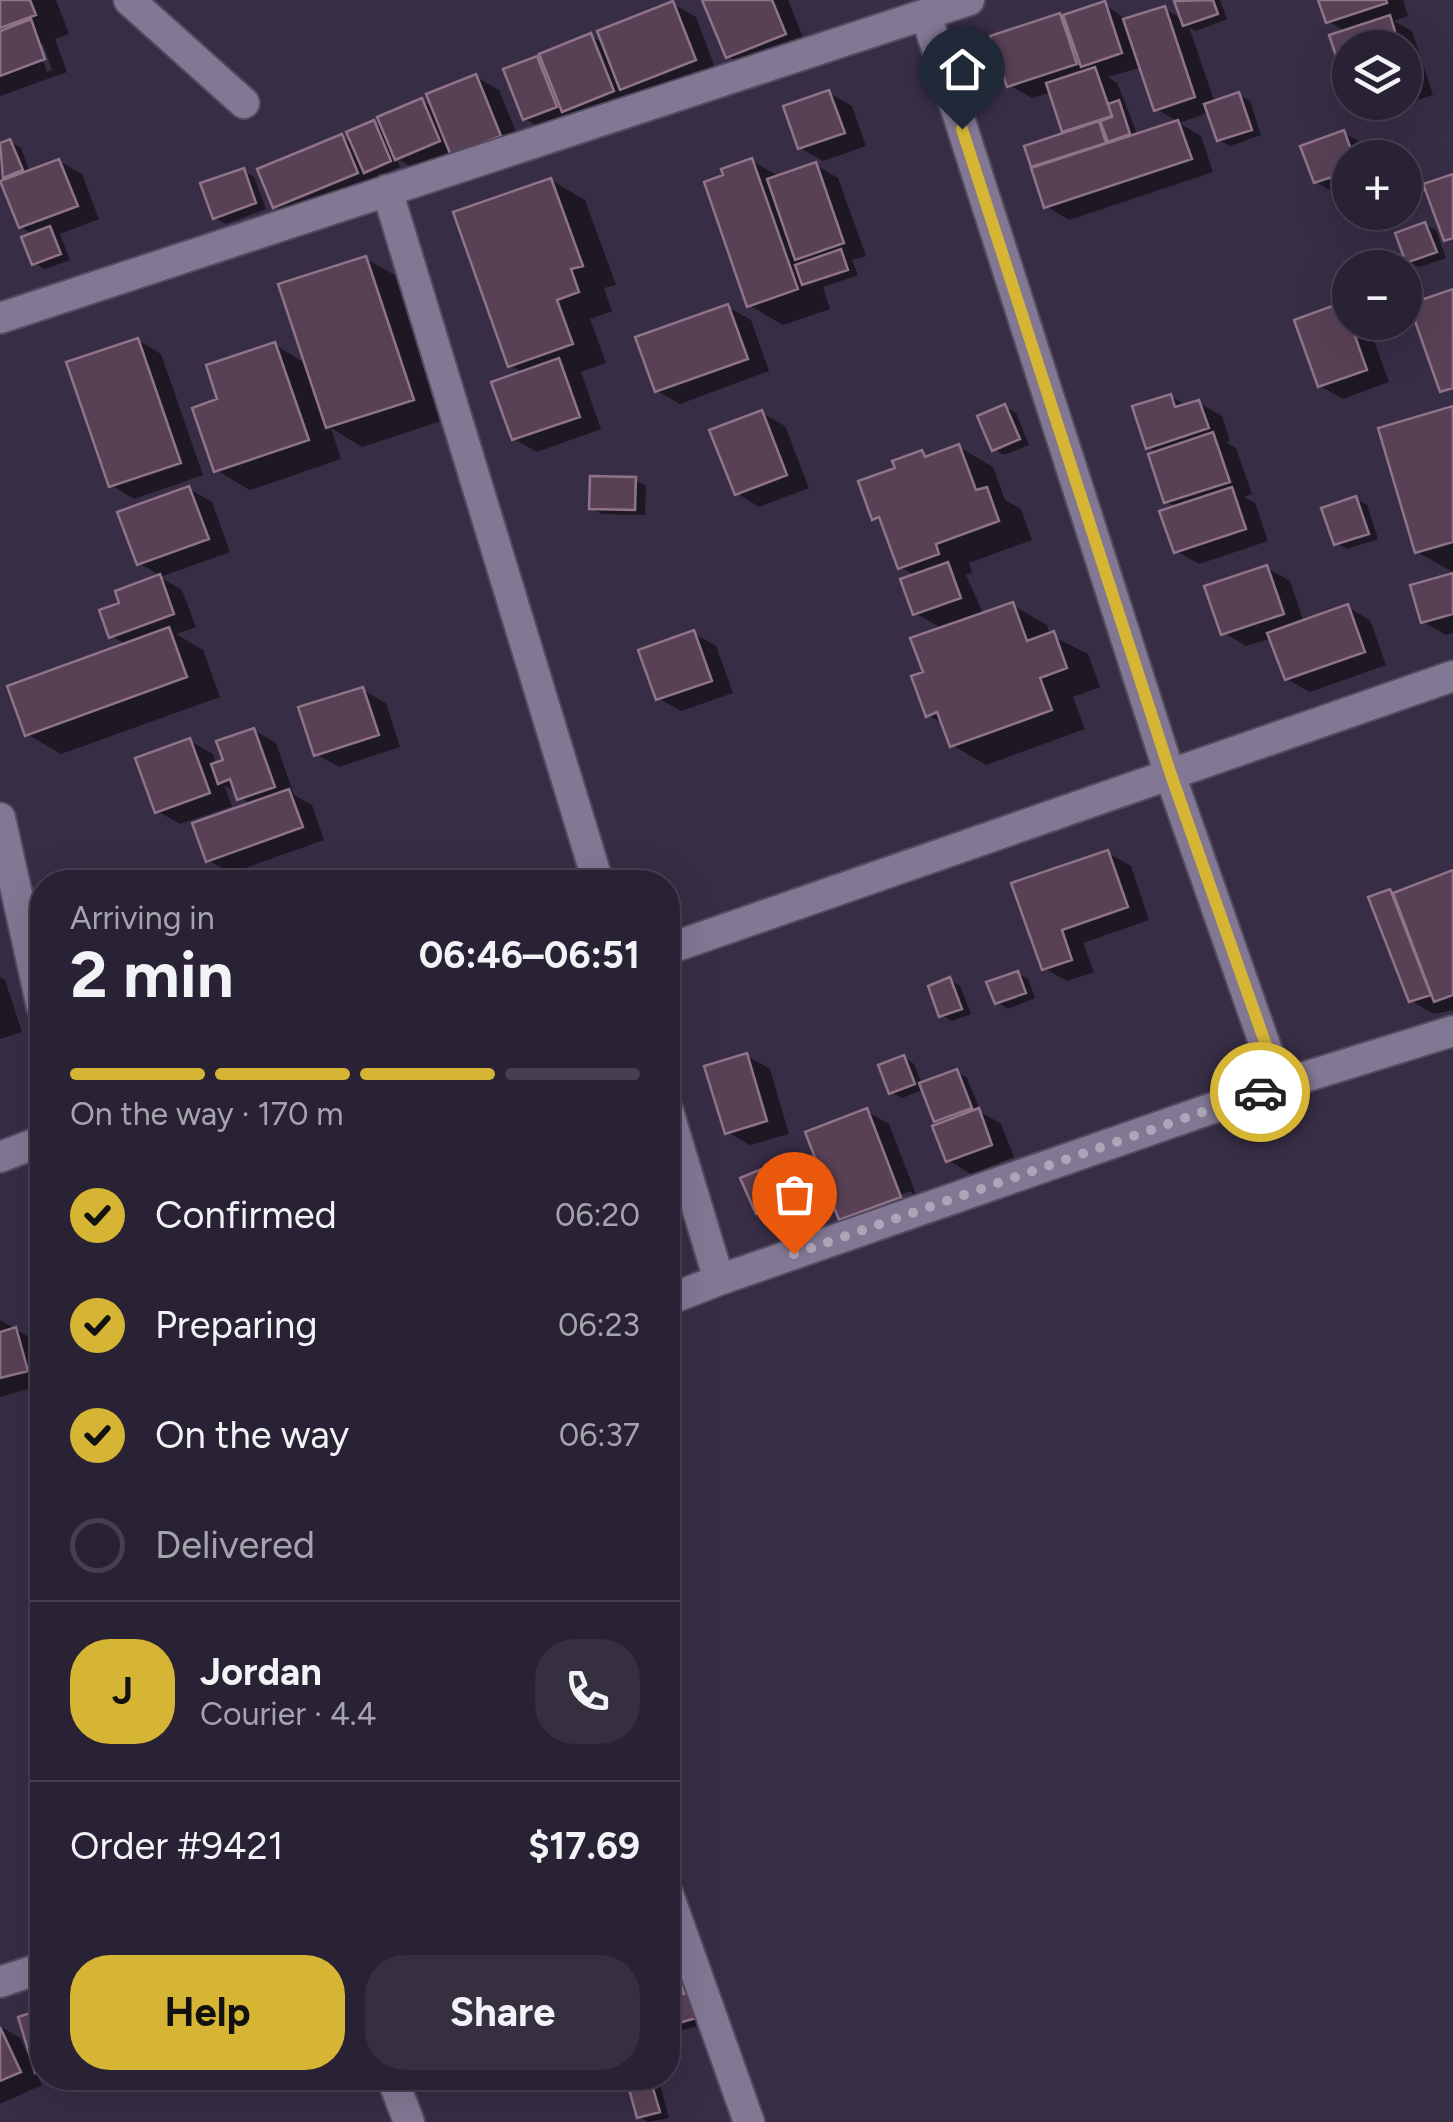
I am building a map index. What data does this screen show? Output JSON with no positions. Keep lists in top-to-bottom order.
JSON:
{
  "page": {
    "map_buttons": ["+", "−"],
    "heading": ["2 min", "Arriving in", "06:46–06:51"],
    "panel": [
      "Jordan",
      "Courier · 4.4",
      "Order #9421",
      "$17.69"
    ],
    "bar": "On the way · 170 m",
    "list": [
      ["Confirmed", "06:20"],
      ["Preparing", "06:23"],
      ["On the way", "06:37"],
      "Delivered"
    ],
    "round": "J",
    "buttons": ["Help", "Share"]
  }
}
